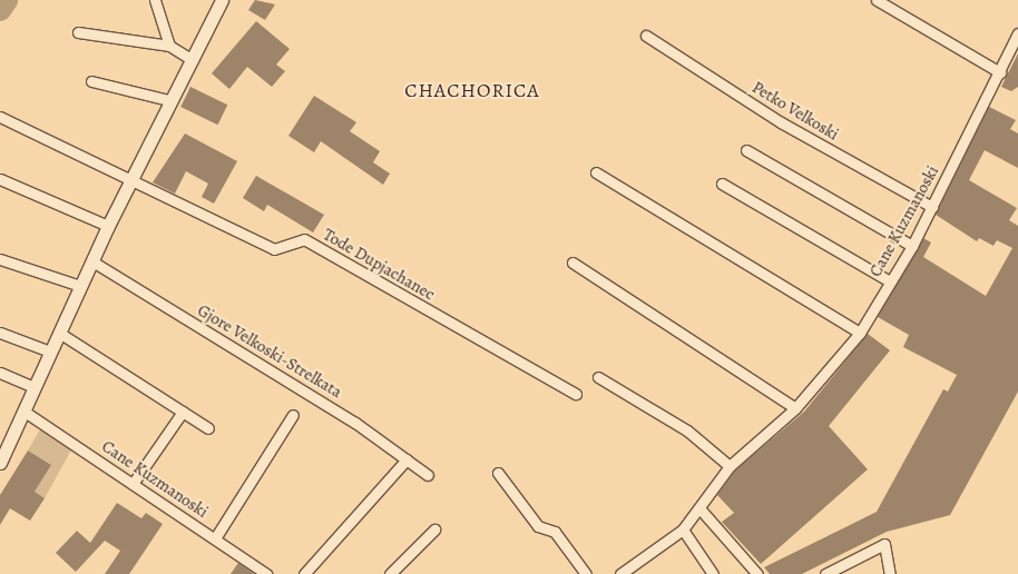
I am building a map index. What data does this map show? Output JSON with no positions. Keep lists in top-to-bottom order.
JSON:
{
  "streets": {
    "street": [
      "Petko Velkoski",
      "Cane Kuzmanoski",
      "Tode Dupjachanec",
      "Gjore Velkoski-Strelkata"
    ]
  },
  "crossings": [
    ["Petko Velkoski", "Cane Kuzmanoski"]
  ],
  "districts": ["CHACHORICA"]
}
